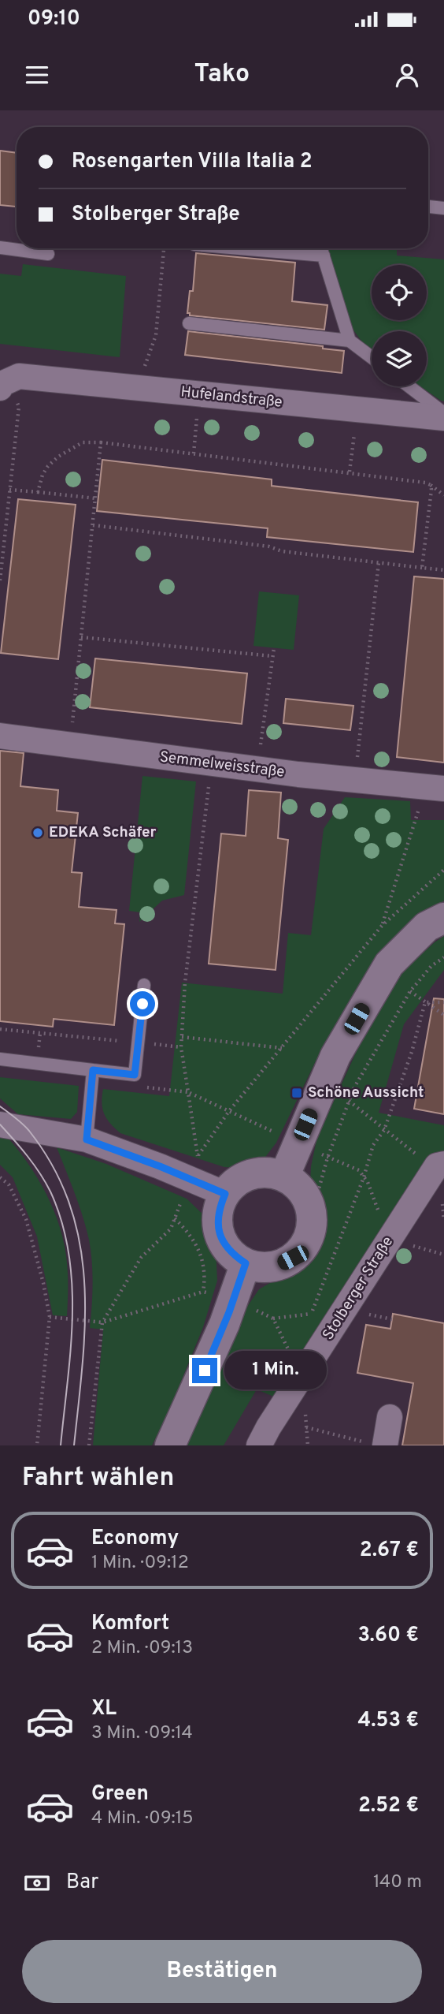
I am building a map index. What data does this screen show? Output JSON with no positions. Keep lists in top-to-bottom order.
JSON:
{
  "streets": {
    "street": ["Hufelandstraße", "Semmelweisstraße", "Stolberger Straße"]
  },
  "places": {
    "other": ["EDEKA Schäfer"],
    "transit": ["Schöne Aussicht"]
  },
  "page": {
    "status": "09:10",
    "header": "Tako",
    "banner": ["Rosengarten Villa Italia 2", "Stolberger Straße"],
    "bubble": "1 Min.",
    "heading": "Fahrt wählen",
    "list": [
      {
        "name": "Economy",
        "note": "1 Min. · 09:12",
        "value": "2.67 €"
      },
      {
        "name": "Komfort",
        "note": "2 Min. · 09:13",
        "value": "3.60 €"
      },
      {
        "name": "XL",
        "note": "3 Min. · 09:14",
        "value": "4.53 €"
      },
      {
        "name": "Green",
        "note": "4 Min. · 09:15",
        "value": "2.52 €"
      }
    ],
    "pay": ["Bar", "140 m"],
    "buttons": "Bestätigen"
  }
}
